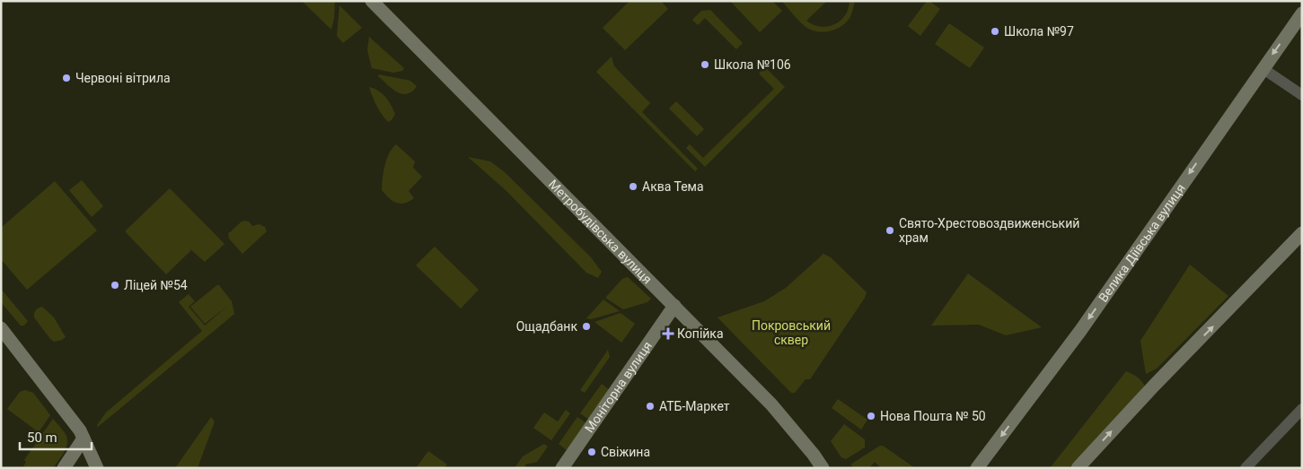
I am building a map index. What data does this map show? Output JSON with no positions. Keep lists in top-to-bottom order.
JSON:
{
  "streets": {
    "main road": ["Метробудівська вулиця", "Велика Діївська вулиця", "Моніторна вулиця"]
  },
  "crossings": [
    ["Метробудівська вулиця", "Моніторна вулиця"]
  ],
  "parks": ["Покровський сквер"],
  "places": {
    "other": [
      "Школа №97",
      "Школа №106",
      "Червоні вітрила",
      "Аква Тема",
      "Свято-Хрестовоздвиженський храм",
      "Ліцей №54",
      "Ощадбанк",
      "АТБ-Маркет",
      "Нова Пошта № 50",
      "Свіжина"
    ],
    "health": ["Копійка"]
  },
  "scale_bar": "50 m"
}
